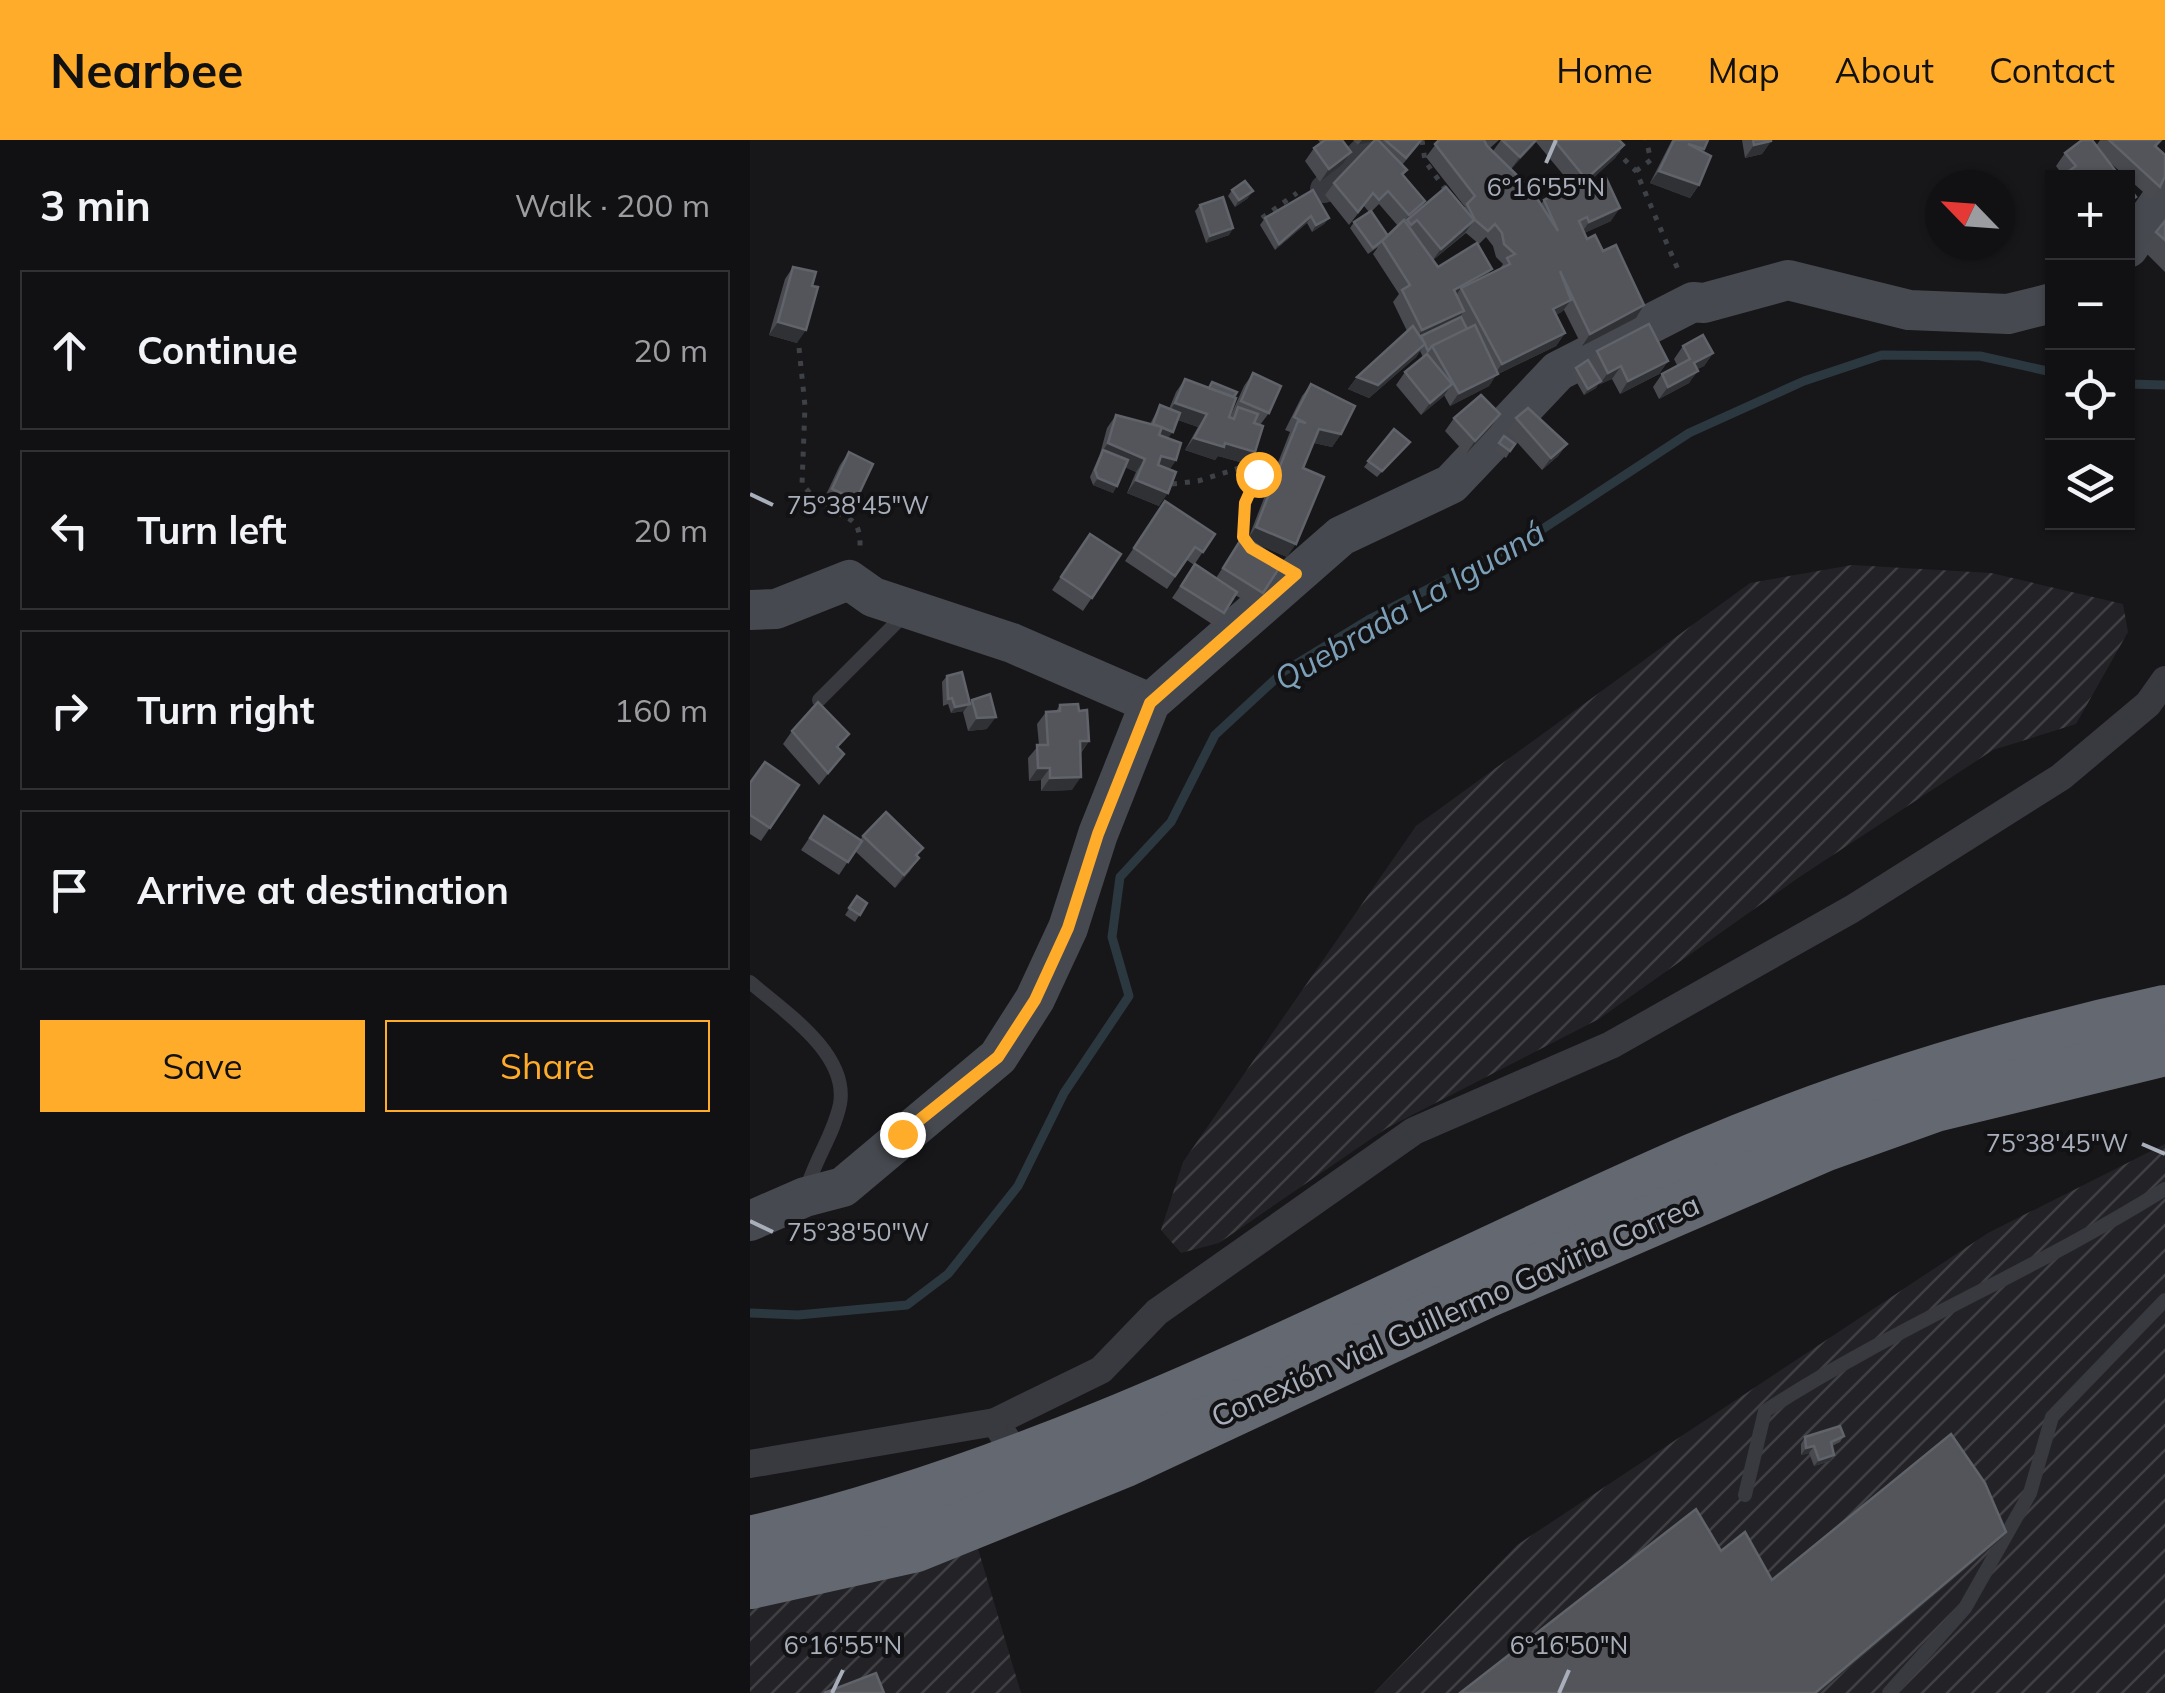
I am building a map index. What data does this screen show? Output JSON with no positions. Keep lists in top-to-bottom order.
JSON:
{
  "streets": {
    "highway": ["Conexión vial Guillermo Gaviria Correa"]
  },
  "water": ["Quebrada La Iguaná"],
  "north": "top left",
  "page": {
    "header": "Nearbee",
    "nav": [
      "Home",
      "Map",
      "About",
      "Contact"
    ],
    "heading": ["3 min", "Walk · 200 m"],
    "map_buttons": ["+", "−"],
    "list": [
      ["Continue", "20 m"],
      ["Turn left", "20 m"],
      ["Turn right", "160 m"],
      "Arrive at destination"
    ],
    "buttons": ["Save", "Share"]
  },
  "coordinates": [
    "6°16'55\"N",
    "75°38'45\"W",
    "75°38'50\"W",
    "6°16'50\"N"
  ]
}
